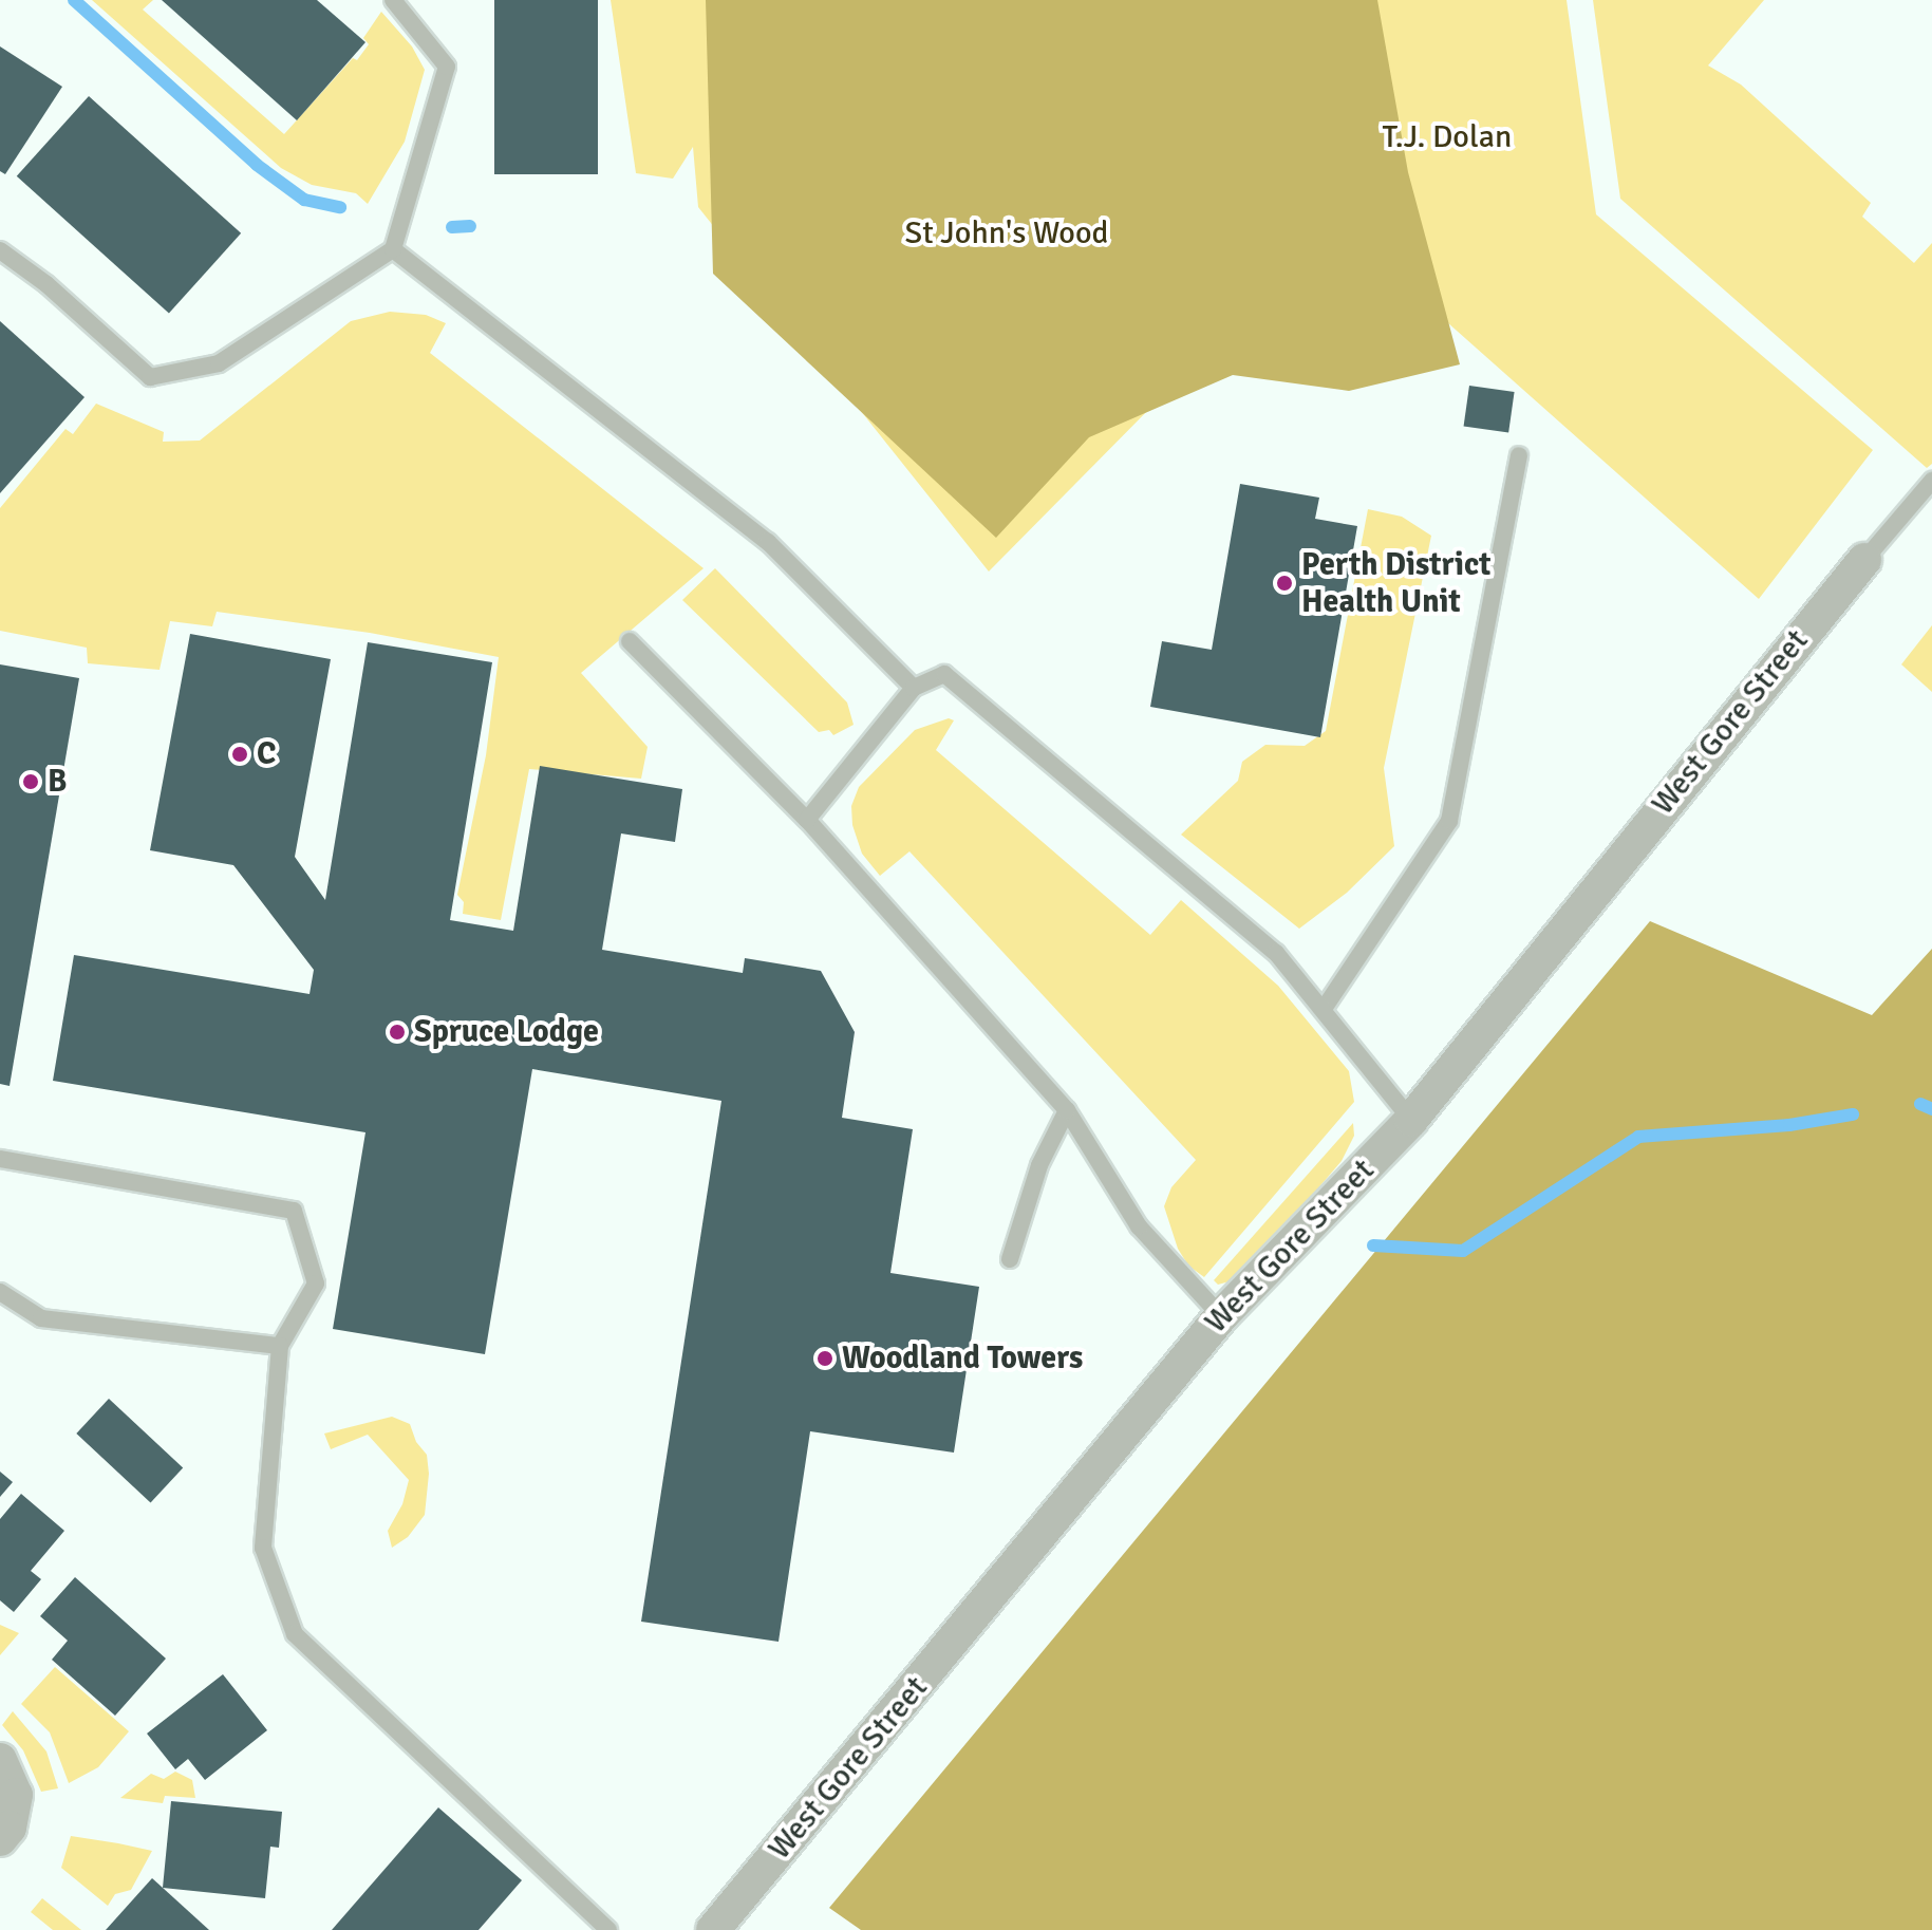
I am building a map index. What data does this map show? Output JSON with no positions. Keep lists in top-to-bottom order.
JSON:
{
  "streets": {
    "street": ["West Gore Street"]
  },
  "parks": ["T.J. Dolan", "St John's Wood"],
  "places": [
    "Perth District Health Unit",
    "C",
    "B",
    "Spruce Lodge",
    "Woodland Towers"
  ]
}
